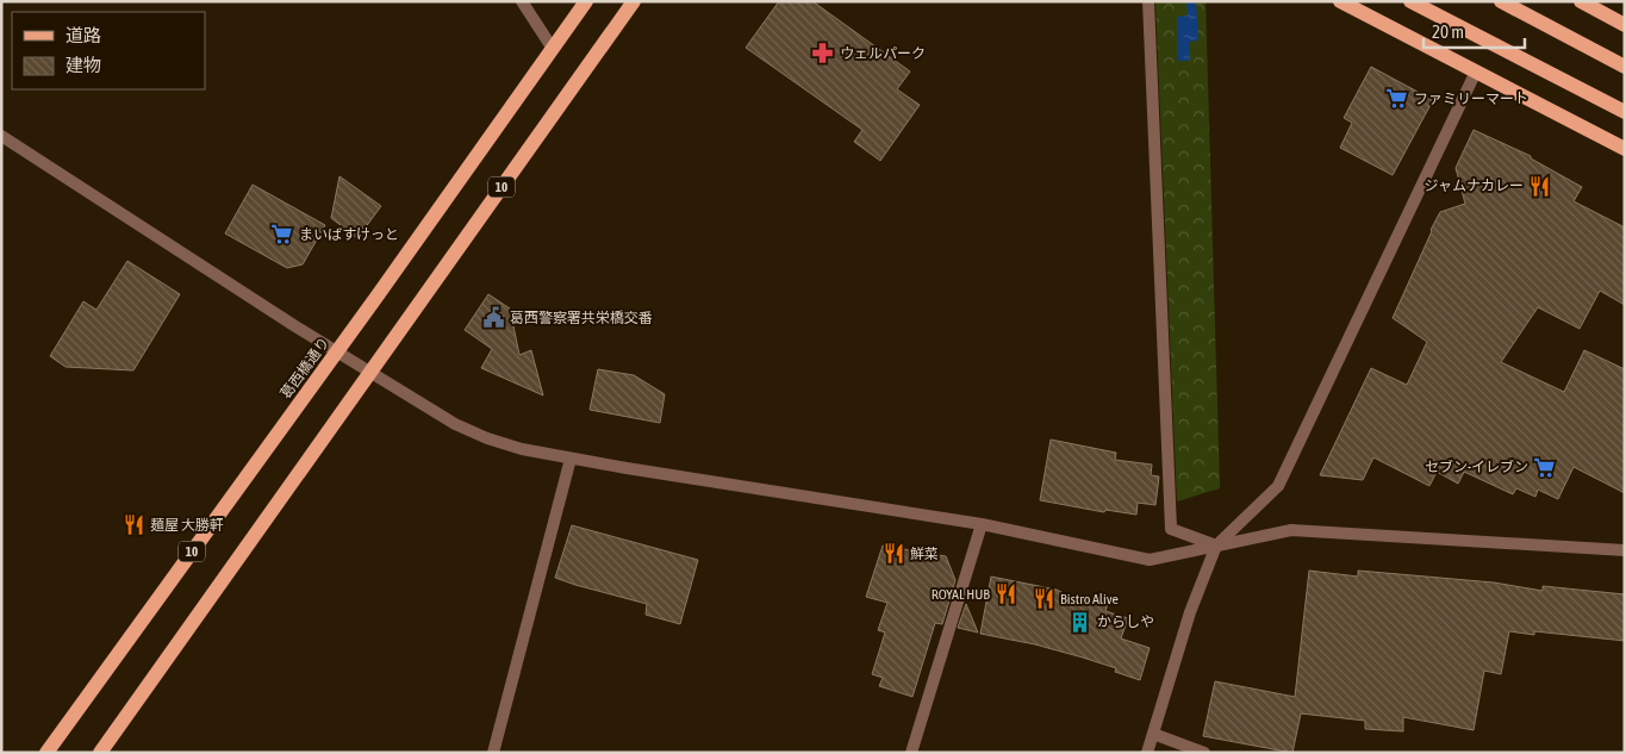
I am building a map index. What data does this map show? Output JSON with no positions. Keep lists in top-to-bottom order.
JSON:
{
  "streets": {
    "main road": ["10", "葛西橋通り"]
  },
  "places": {
    "pharmacy": ["ウェルパーク"],
    "supermarket": ["ファミリーマート", "まいばすけっと", "セブン-イレブン"],
    "restaurant": [
      "ジャムナカレー",
      "麺屋 大勝軒",
      "鮮菜",
      "ROYAL HUB",
      "Bistro Alive"
    ],
    "public building": ["葛西警察署共栄橋交番"],
    "building": ["からしや"]
  },
  "legend": ["道路", "建物"],
  "scale_bar": "20 m"
}
